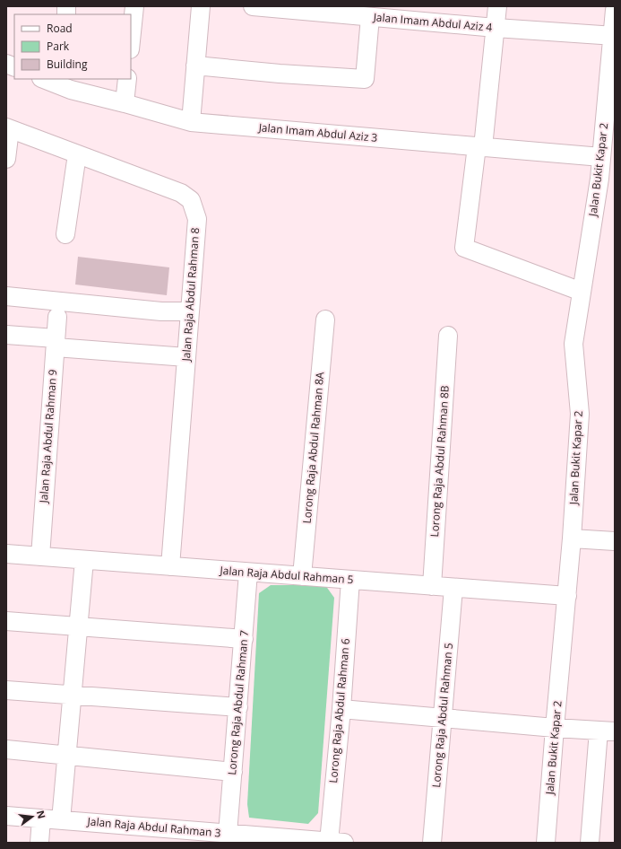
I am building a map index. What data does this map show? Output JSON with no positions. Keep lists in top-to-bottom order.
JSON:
{
  "streets": {
    "street": [
      "Jalan Imam Abdul Aziz 4",
      "Jalan Imam Abdul Aziz 3",
      "Jalan Bukit Kapar 2",
      "Jalan Raja Abdul Rahman 8",
      "Jalan Raja Abdul Rahman 9",
      "Lorong Raja Abdul Rahman 8A",
      "Lorong Raja Abdul Rahman 8B",
      "Jalan Raja Abdul Rahman 5",
      "Lorong Raja Abdul Rahman 7",
      "Lorong Raja Abdul Rahman 6",
      "Lorong Raja Abdul Rahman 5",
      "Jalan Raja Abdul Rahman 3"
    ]
  },
  "crossings": [
    ["Jalan Imam Abdul Aziz 4", "Jalan Bukit Kapar 2"],
    ["Jalan Imam Abdul Aziz 3", "Jalan Bukit Kapar 2"],
    ["Jalan Bukit Kapar 2", "Jalan Raja Abdul Rahman 5"],
    ["Jalan Raja Abdul Rahman 8", "Jalan Raja Abdul Rahman 5"],
    ["Jalan Raja Abdul Rahman 9", "Jalan Raja Abdul Rahman 5"],
    ["Lorong Raja Abdul Rahman 8A", "Jalan Raja Abdul Rahman 5"],
    ["Lorong Raja Abdul Rahman 8B", "Jalan Raja Abdul Rahman 5"],
    ["Jalan Raja Abdul Rahman 5", "Lorong Raja Abdul Rahman 7"],
    ["Jalan Raja Abdul Rahman 5", "Lorong Raja Abdul Rahman 6"],
    ["Jalan Raja Abdul Rahman 5", "Lorong Raja Abdul Rahman 5"],
    ["Lorong Raja Abdul Rahman 7", "Jalan Raja Abdul Rahman 3"],
    ["Lorong Raja Abdul Rahman 6", "Jalan Raja Abdul Rahman 3"]
  ],
  "legend": ["Road", "Park", "Building"],
  "north": "right"
}
